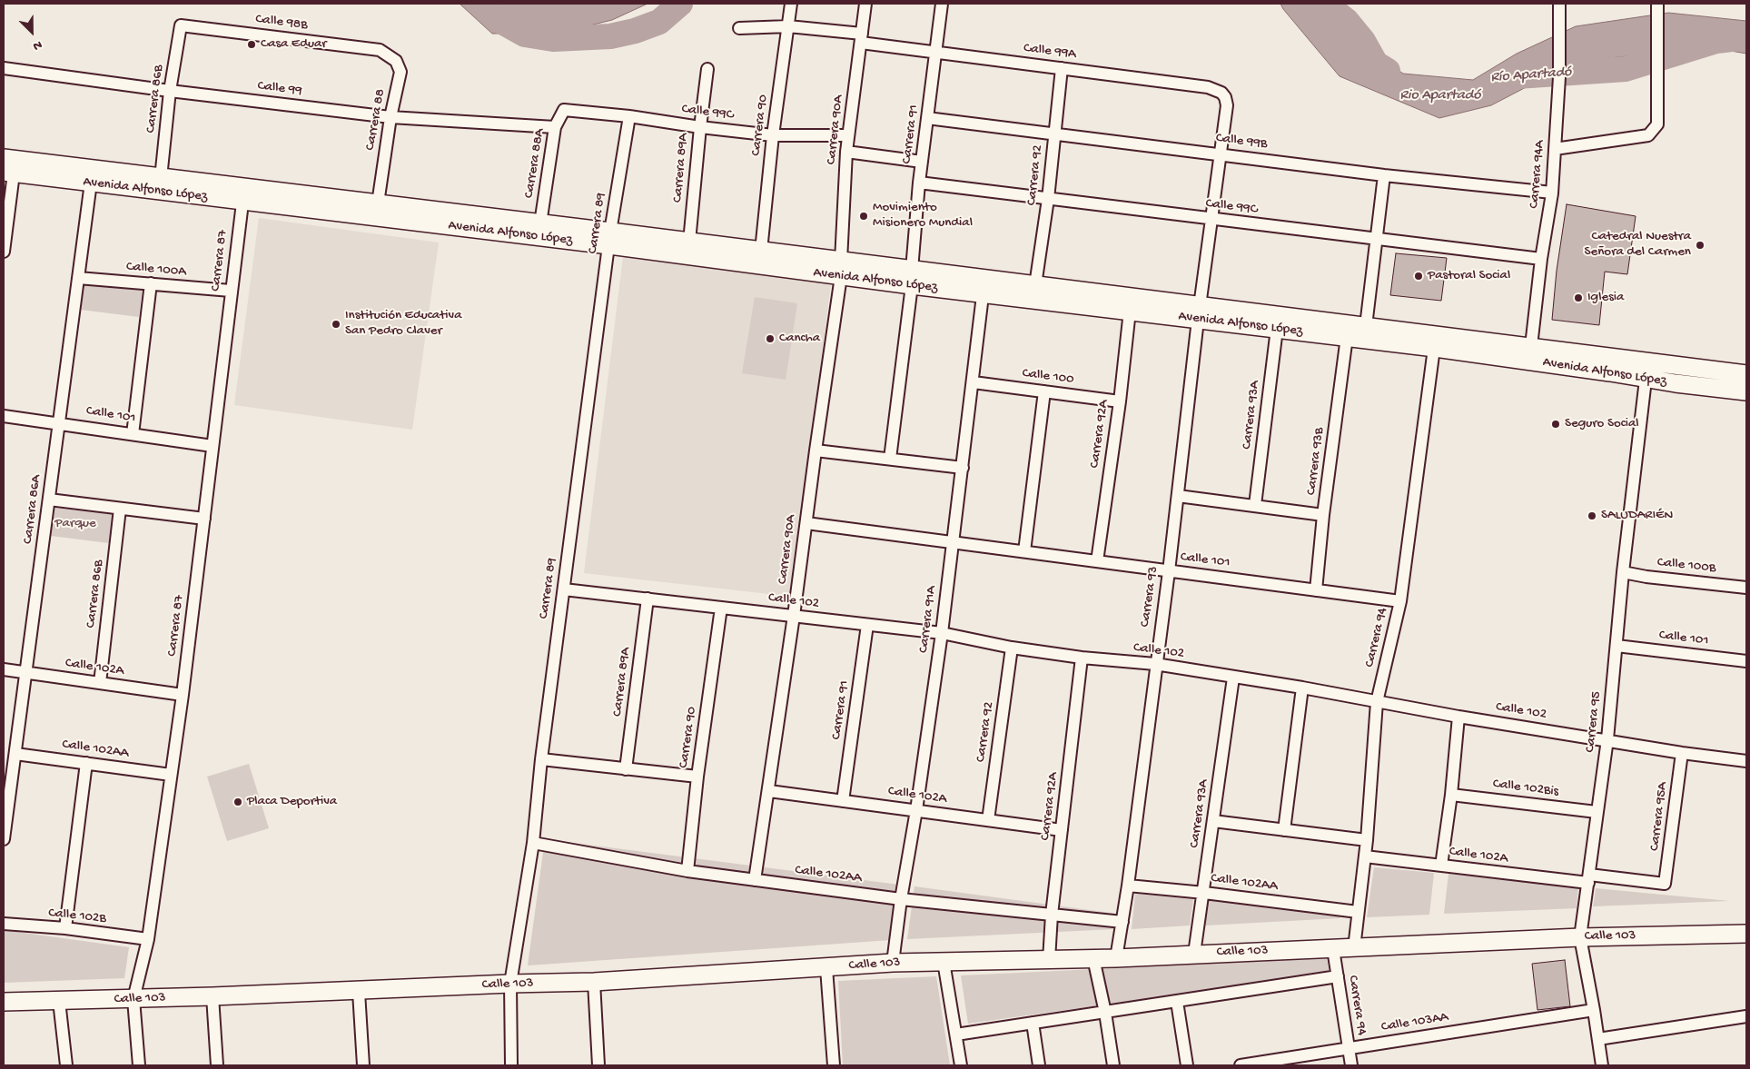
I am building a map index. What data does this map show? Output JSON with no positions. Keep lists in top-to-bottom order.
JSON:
{
  "streets": {
    "street": [
      "Calle 98B",
      "Calle 99A",
      "Calle 99",
      "Carrera 86B",
      "Calle 99C",
      "Carrera 88",
      "Carrera 90",
      "Carrera 90A",
      "Carrera 91",
      "Calle 99B",
      "Carrera 88A",
      "Carrera 89A",
      "Carrera 94A",
      "Carrera 92",
      "Avenida Alfonso López",
      "Carrera 89",
      "Carrera 87",
      "Calle 100A",
      "Calle 100",
      "Calle 101",
      "Carrera 93A",
      "Carrera 92A",
      "Carrera 93B",
      "Carrera 86A",
      "Calle 100B",
      "Carrera 93",
      "Calle 102",
      "Carrera 91A",
      "Carrera 94",
      "Calle 102A",
      "Carrera 95",
      "Calle 102AA",
      "Calle 102Bis",
      "Carrera 95A",
      "Calle 102B",
      "Calle 103",
      "Calle 103AA"
    ]
  },
  "crossings": [
    ["Calle 98B", "Carrera 86B"],
    ["Calle 98B", "Carrera 88"],
    ["Calle 99A", "Carrera 90"],
    ["Calle 99A", "Carrera 90A"],
    ["Calle 99A", "Carrera 91"],
    ["Calle 99A", "Carrera 92"],
    ["Calle 99A", "Carrera 93"],
    ["Calle 99", "Carrera 86B"],
    ["Calle 99", "Carrera 88"],
    ["Calle 99", "Carrera 88A"],
    ["Carrera 86B", "Avenida Alfonso López"],
    ["Carrera 86B", "Calle 102A"],
    ["Calle 99C", "Carrera 90"],
    ["Calle 99C", "Carrera 90A"],
    ["Calle 99C", "Carrera 91"],
    ["Calle 99C", "Carrera 88A"],
    ["Calle 99C", "Carrera 89A"],
    ["Calle 99C", "Carrera 94A"],
    ["Calle 99C", "Carrera 92"],
    ["Calle 99C", "Carrera 89"],
    ["Calle 99C", "Carrera 93"],
    ["Carrera 88", "Avenida Alfonso López"],
    ["Carrera 90", "Avenida Alfonso López"],
    ["Carrera 90", "Calle 102"],
    ["Carrera 90", "Calle 102AA"],
    ["Carrera 90A", "Avenida Alfonso López"],
    ["Carrera 90A", "Calle 101"],
    ["Carrera 90A", "Calle 102"],
    ["Carrera 90A", "Calle 102A"],
    ["Carrera 90A", "Calle 102AA"],
    ["Carrera 91", "Calle 99B"],
    ["Carrera 91", "Avenida Alfonso López"],
    ["Carrera 91", "Calle 102"],
    ["Carrera 91", "Calle 102A"],
    ["Calle 99B", "Carrera 94A"],
    ["Calle 99B", "Carrera 92"],
    ["Calle 99B", "Carrera 93"],
    ["Carrera 88A", "Avenida Alfonso López"],
    ["Carrera 89A", "Avenida Alfonso López"],
    ["Carrera 89A", "Calle 102"],
    ["Carrera 94A", "Avenida Alfonso López"],
    ["Carrera 92", "Avenida Alfonso López"],
    ["Carrera 92", "Calle 102"],
    ["Carrera 92", "Calle 102A"],
    ["Avenida Alfonso López", "Carrera 89"],
    ["Avenida Alfonso López", "Carrera 87"],
    ["Avenida Alfonso López", "Carrera 93A"],
    ["Avenida Alfonso López", "Carrera 92A"],
    ["Avenida Alfonso López", "Carrera 93B"],
    ["Avenida Alfonso López", "Carrera 86A"],
    ["Avenida Alfonso López", "Carrera 93"],
    ["Avenida Alfonso López", "Carrera 91A"],
    ["Avenida Alfonso López", "Carrera 94"],
    ["Avenida Alfonso López", "Carrera 95"],
    ["Carrera 89", "Calle 102"],
    ["Carrera 89", "Calle 102AA"],
    ["Carrera 89", "Calle 103"],
    ["Carrera 87", "Calle 100A"],
    ["Carrera 87", "Calle 101"],
    ["Carrera 87", "Calle 102A"],
    ["Carrera 87", "Calle 102AA"],
    ["Carrera 87", "Calle 102B"],
    ["Carrera 87", "Calle 103"],
    ["Calle 100A", "Carrera 86A"],
    ["Calle 100", "Carrera 92A"],
    ["Calle 100", "Carrera 91A"],
    ["Calle 101", "Carrera 92A"],
    ["Calle 101", "Carrera 93B"],
    ["Calle 101", "Carrera 86A"],
    ["Calle 101", "Carrera 93"],
    ["Calle 101", "Carrera 91A"],
    ["Calle 101", "Carrera 94"],
    ["Calle 101", "Carrera 95"],
    ["Carrera 93A", "Calle 102"],
    ["Carrera 93A", "Calle 102AA"],
    ["Carrera 93A", "Calle 103"],
    ["Carrera 92A", "Calle 102"],
    ["Carrera 92A", "Calle 102A"],
    ["Carrera 92A", "Calle 102AA"],
    ["Carrera 92A", "Calle 103"],
    ["Carrera 86A", "Calle 102A"],
    ["Carrera 86A", "Calle 102AA"],
    ["Calle 100B", "Carrera 95"],
    ["Carrera 93", "Calle 102"],
    ["Carrera 93", "Calle 102AA"],
    ["Carrera 93", "Calle 103"],
    ["Calle 102", "Carrera 91A"],
    ["Calle 102", "Carrera 94"],
    ["Calle 102", "Carrera 95"],
    ["Calle 102", "Carrera 95A"],
    ["Carrera 91A", "Calle 102A"],
    ["Carrera 91A", "Calle 102AA"],
    ["Carrera 91A", "Calle 103"],
    ["Carrera 94", "Calle 102A"],
    ["Carrera 94", "Calle 102AA"],
    ["Carrera 94", "Calle 103"],
    ["Carrera 94", "Calle 103AA"],
    ["Calle 102A", "Carrera 95"],
    ["Calle 102A", "Carrera 95A"],
    ["Carrera 95", "Calle 102Bis"],
    ["Carrera 95", "Calle 103"],
    ["Carrera 95", "Calle 103AA"]
  ],
  "water": ["Río Apartadó", "Rio Apartadó"],
  "parks": ["Parque"],
  "places": [
    "Casa Eduar",
    "Movimiento Misionero Mundial",
    "Catedral Nuestra Señora del Carmen",
    "Pastoral Social",
    "Iglesia",
    "Institución Educativa San Pedro Claver",
    "Cancha",
    "Seguro Social",
    "SALUDARIÉN",
    "Placa Deportiva"
  ],
  "north": "bottom right"
}
